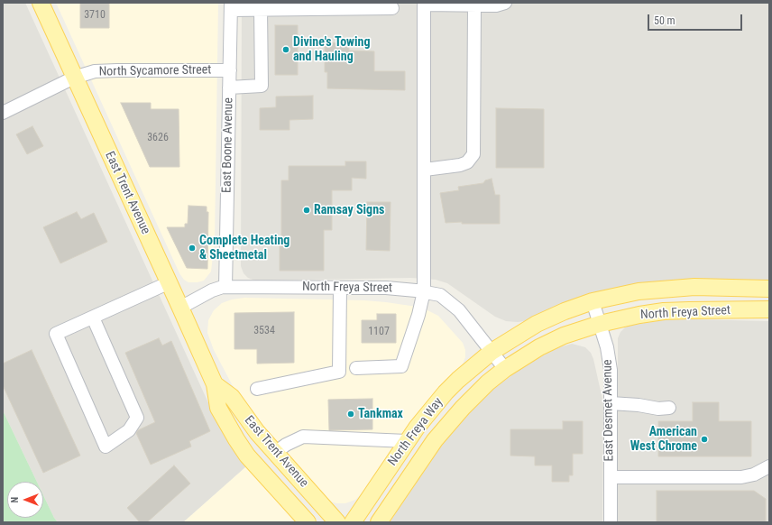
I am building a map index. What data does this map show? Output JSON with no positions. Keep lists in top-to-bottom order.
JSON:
{
  "streets": {
    "main road": ["East Trent Avenue", "North Freya Street", "North Freya Way"],
    "street": ["North Sycamore Street", "East Boone Avenue", "East Desmet Avenue"]
  },
  "crossings": [
    ["North Sycamore Street", "East Boone Avenue"],
    ["North Sycamore Street", "East Trent Avenue"],
    ["East Boone Avenue", "North Freya Street"],
    ["East Trent Avenue", "North Freya Street"],
    ["North Freya Street", "East Desmet Avenue"],
    ["North Freya Street", "North Freya Way"]
  ],
  "places": [
    "Divine's Towing and Hauling",
    "Ramsay Signs",
    "Complete Heating & Sheetmetal",
    "Tankmax",
    "American West Chrome"
  ],
  "house_numbers": [
    "3710",
    "3626",
    "3534",
    "1107"
  ],
  "scale_bar": "50 m",
  "north": "left"
}
